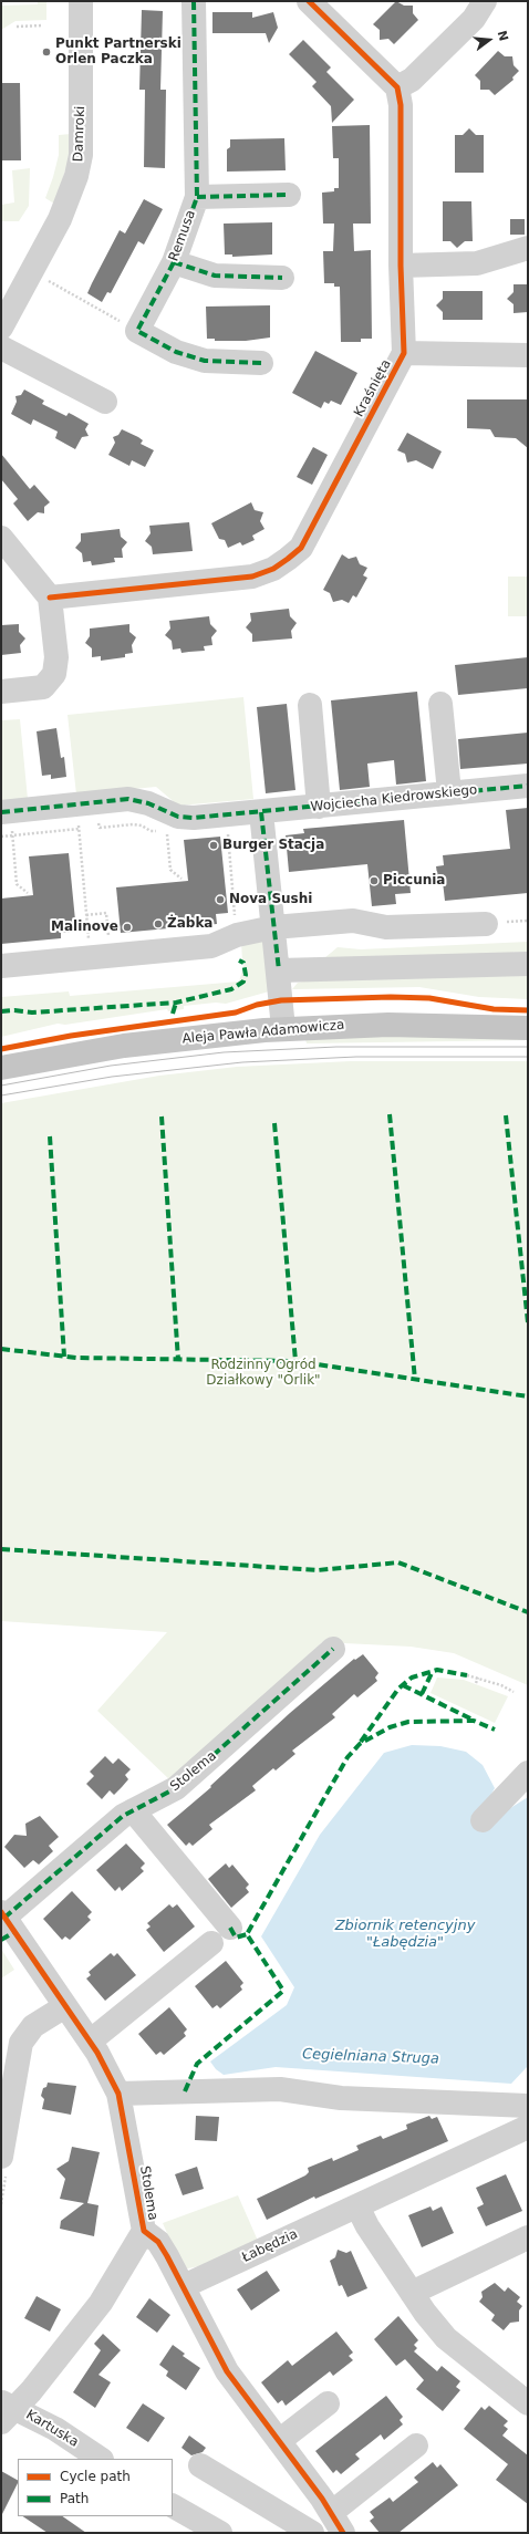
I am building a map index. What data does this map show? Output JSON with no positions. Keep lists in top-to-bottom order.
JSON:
{
  "streets": {
    "main road": ["Aleja Pawła Adamowicza"],
    "street": [
      "Damroki",
      "Remusa",
      "Kraśnięta",
      "Wojciecha Kiedrowskiego",
      "Stolema",
      "Łabędzia",
      "Kartuska"
    ]
  },
  "crossings": [
    ["Stolema", "Łabędzia"],
    ["Stolema", "Kartuska"]
  ],
  "water": ["Zbiornik retencyjny \"Łabędzia\"", "Cegielniana Struga"],
  "parks": ["Rodzinny Ogród Działkowy \"Orlik\""],
  "places": [
    "Punkt Partnerski Orlen Paczka",
    "Burger Stacja",
    "Piccunia",
    "Nova Sushi",
    "Żabka",
    "Malinove"
  ],
  "legend": ["Cycle path", "Path"],
  "north": "right"
}
